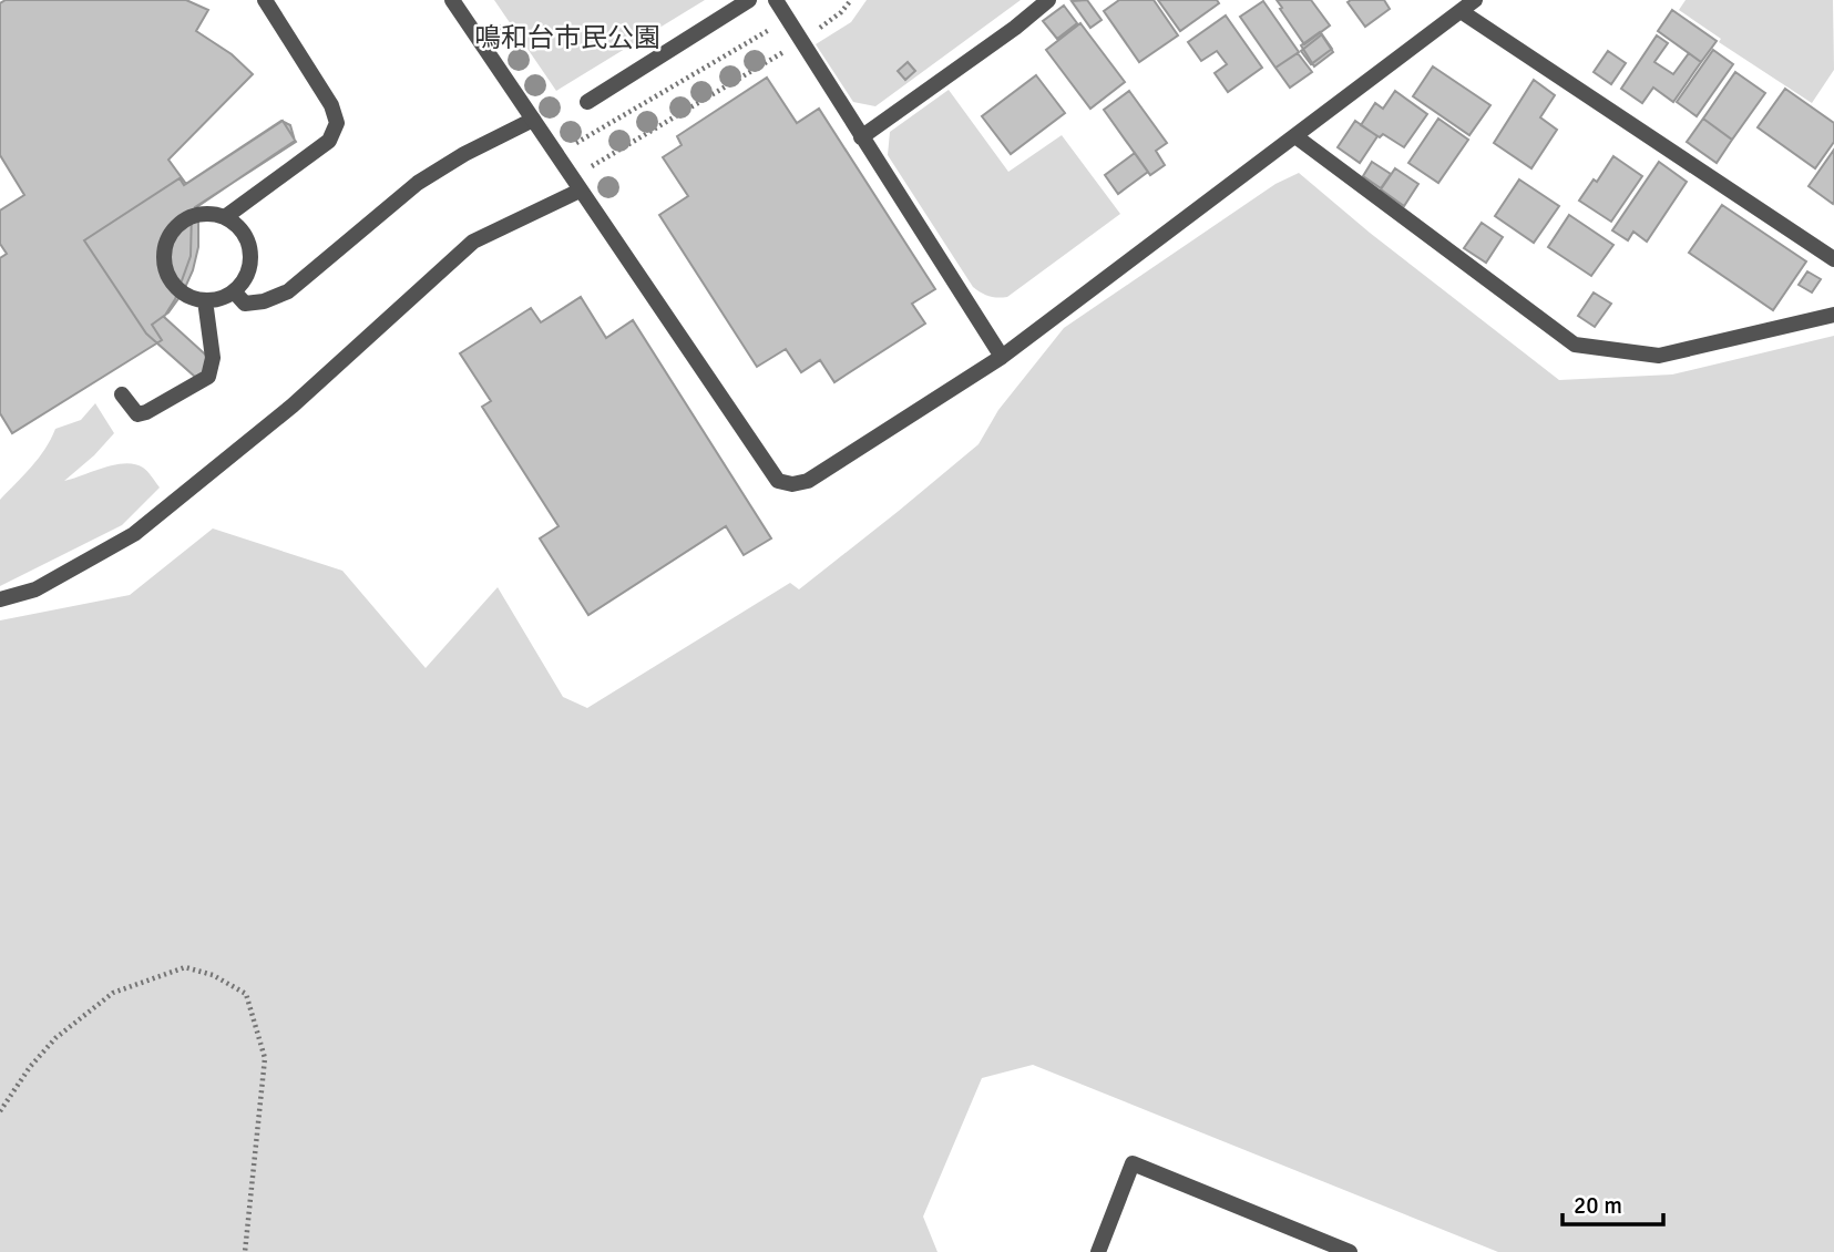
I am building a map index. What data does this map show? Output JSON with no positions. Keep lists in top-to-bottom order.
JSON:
{
  "parks": ["鳴和台市民公園"],
  "scale_bar": "20 m"
}
